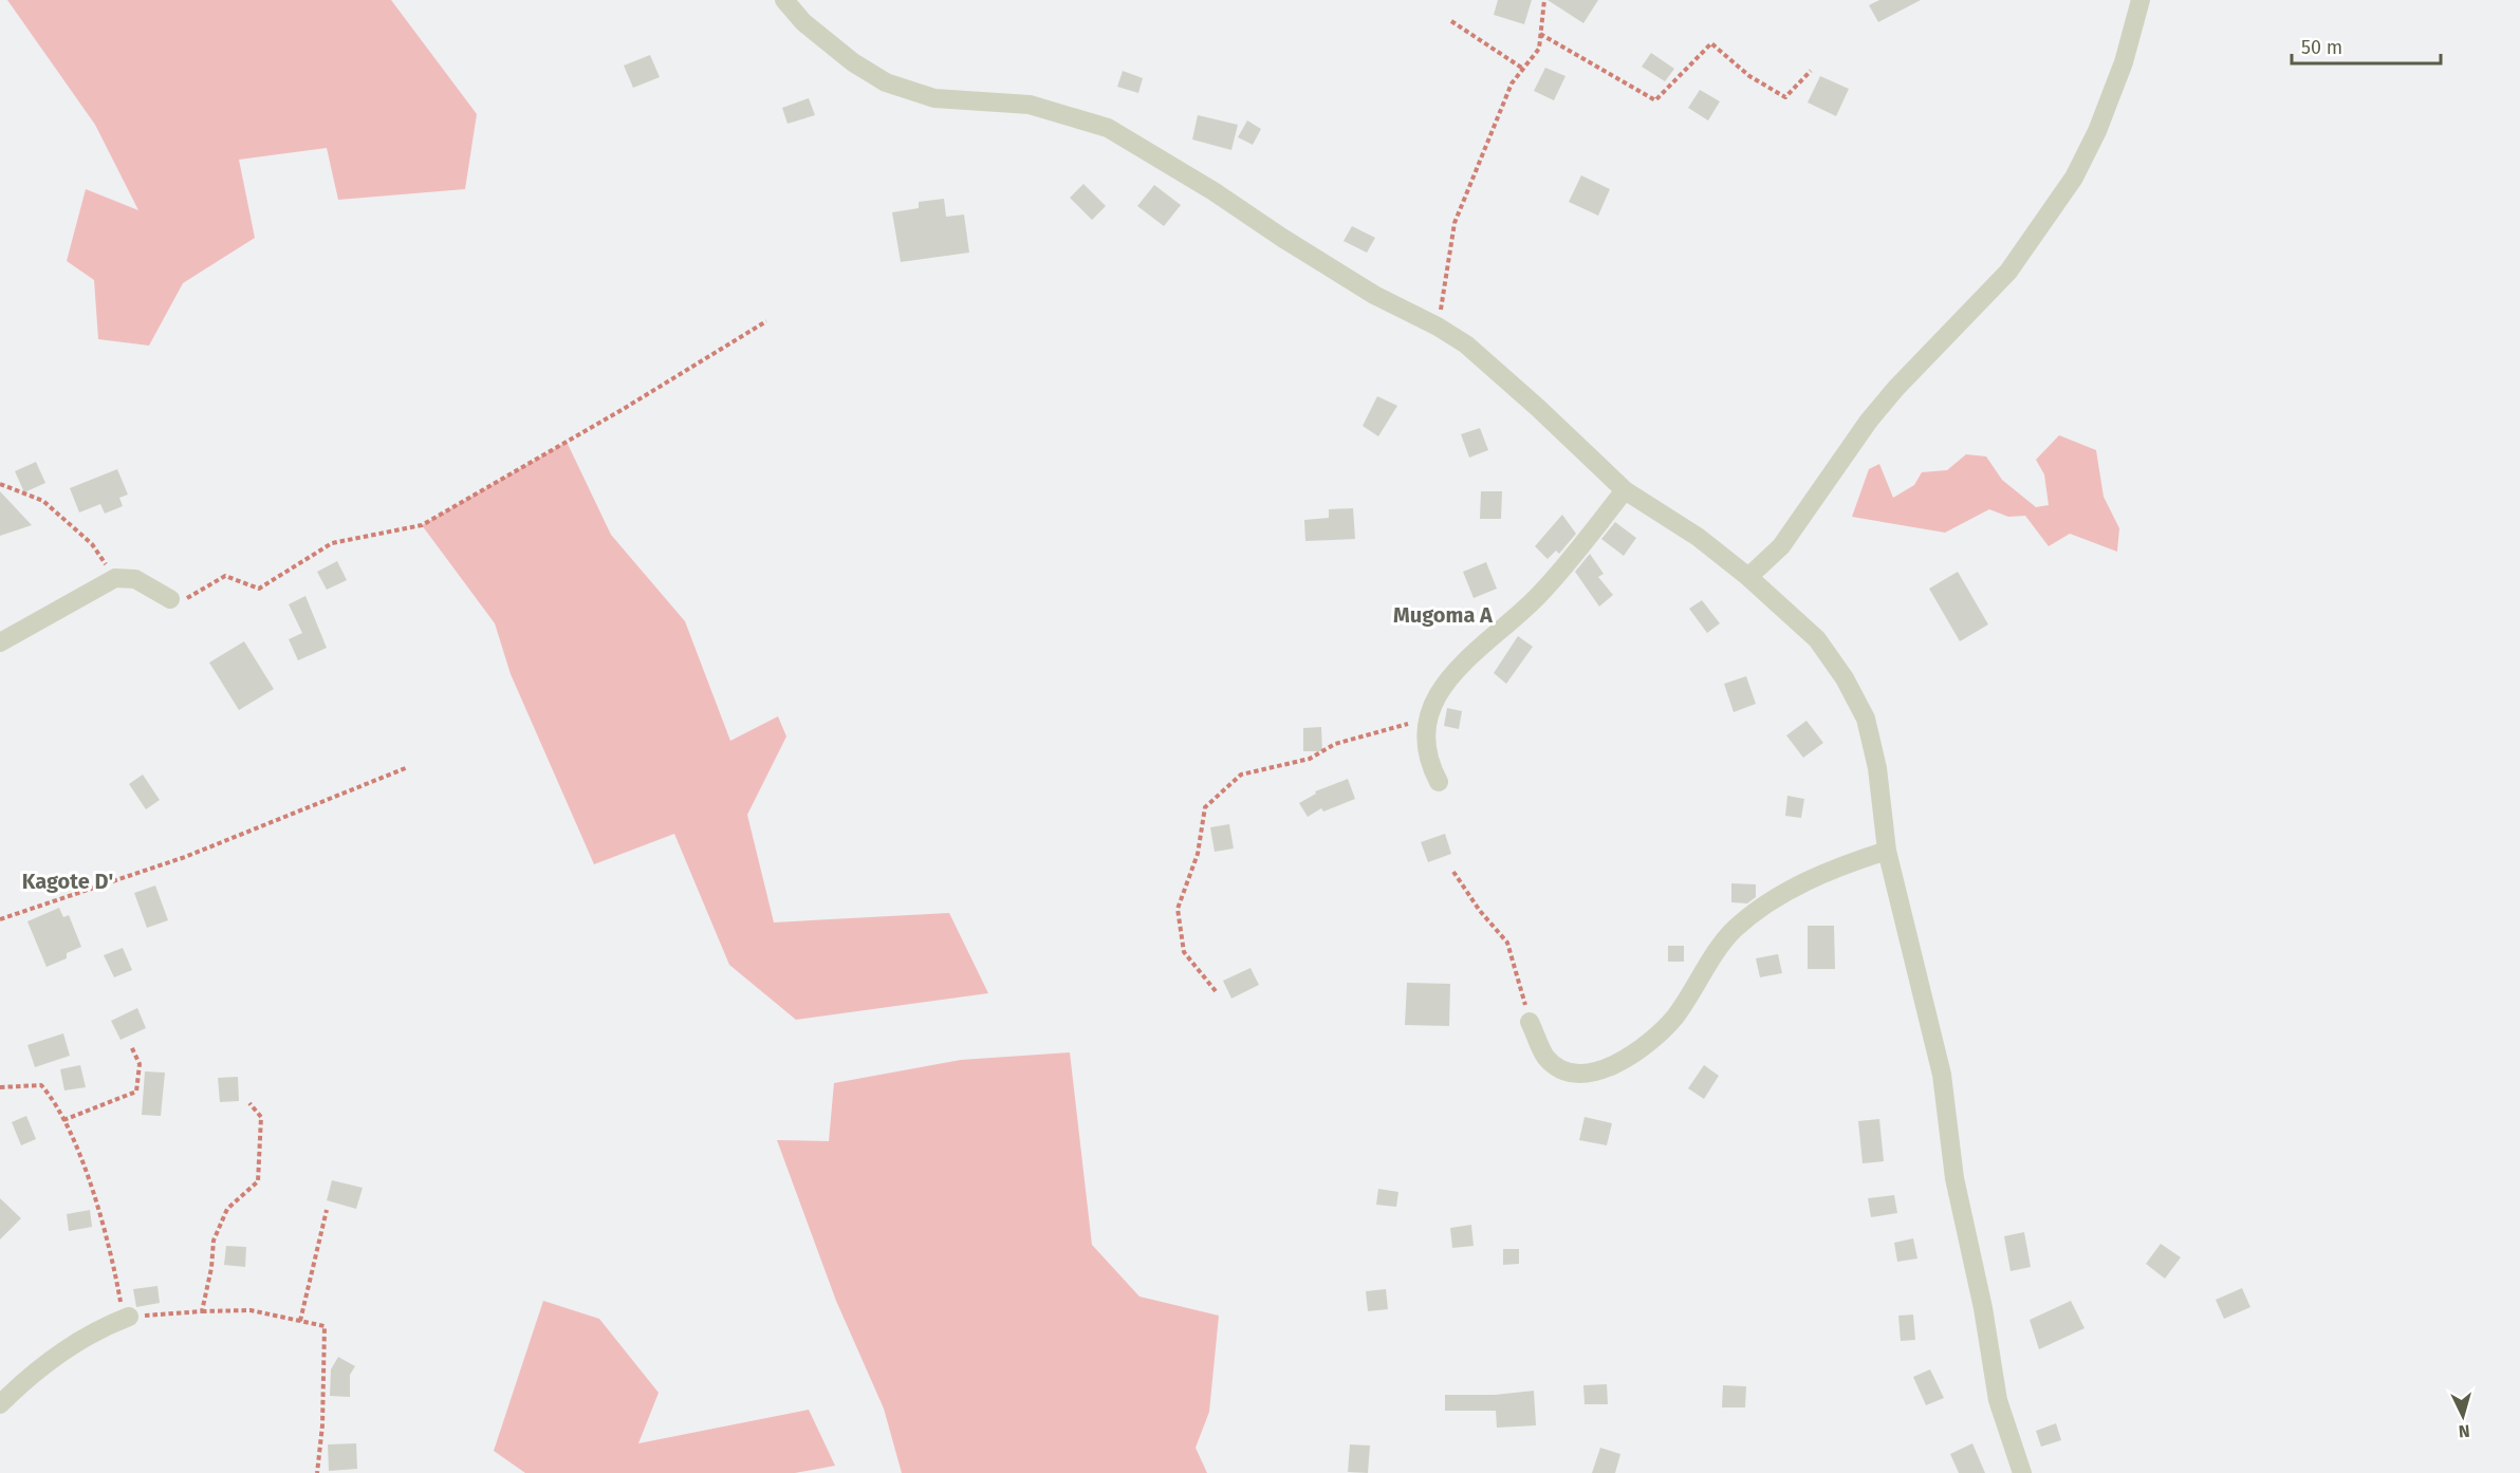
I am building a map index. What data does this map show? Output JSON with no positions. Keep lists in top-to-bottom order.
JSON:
{
  "districts": ["Mugoma A", "Kagote D'"],
  "scale_bar": "50 m",
  "north": "bottom"
}
